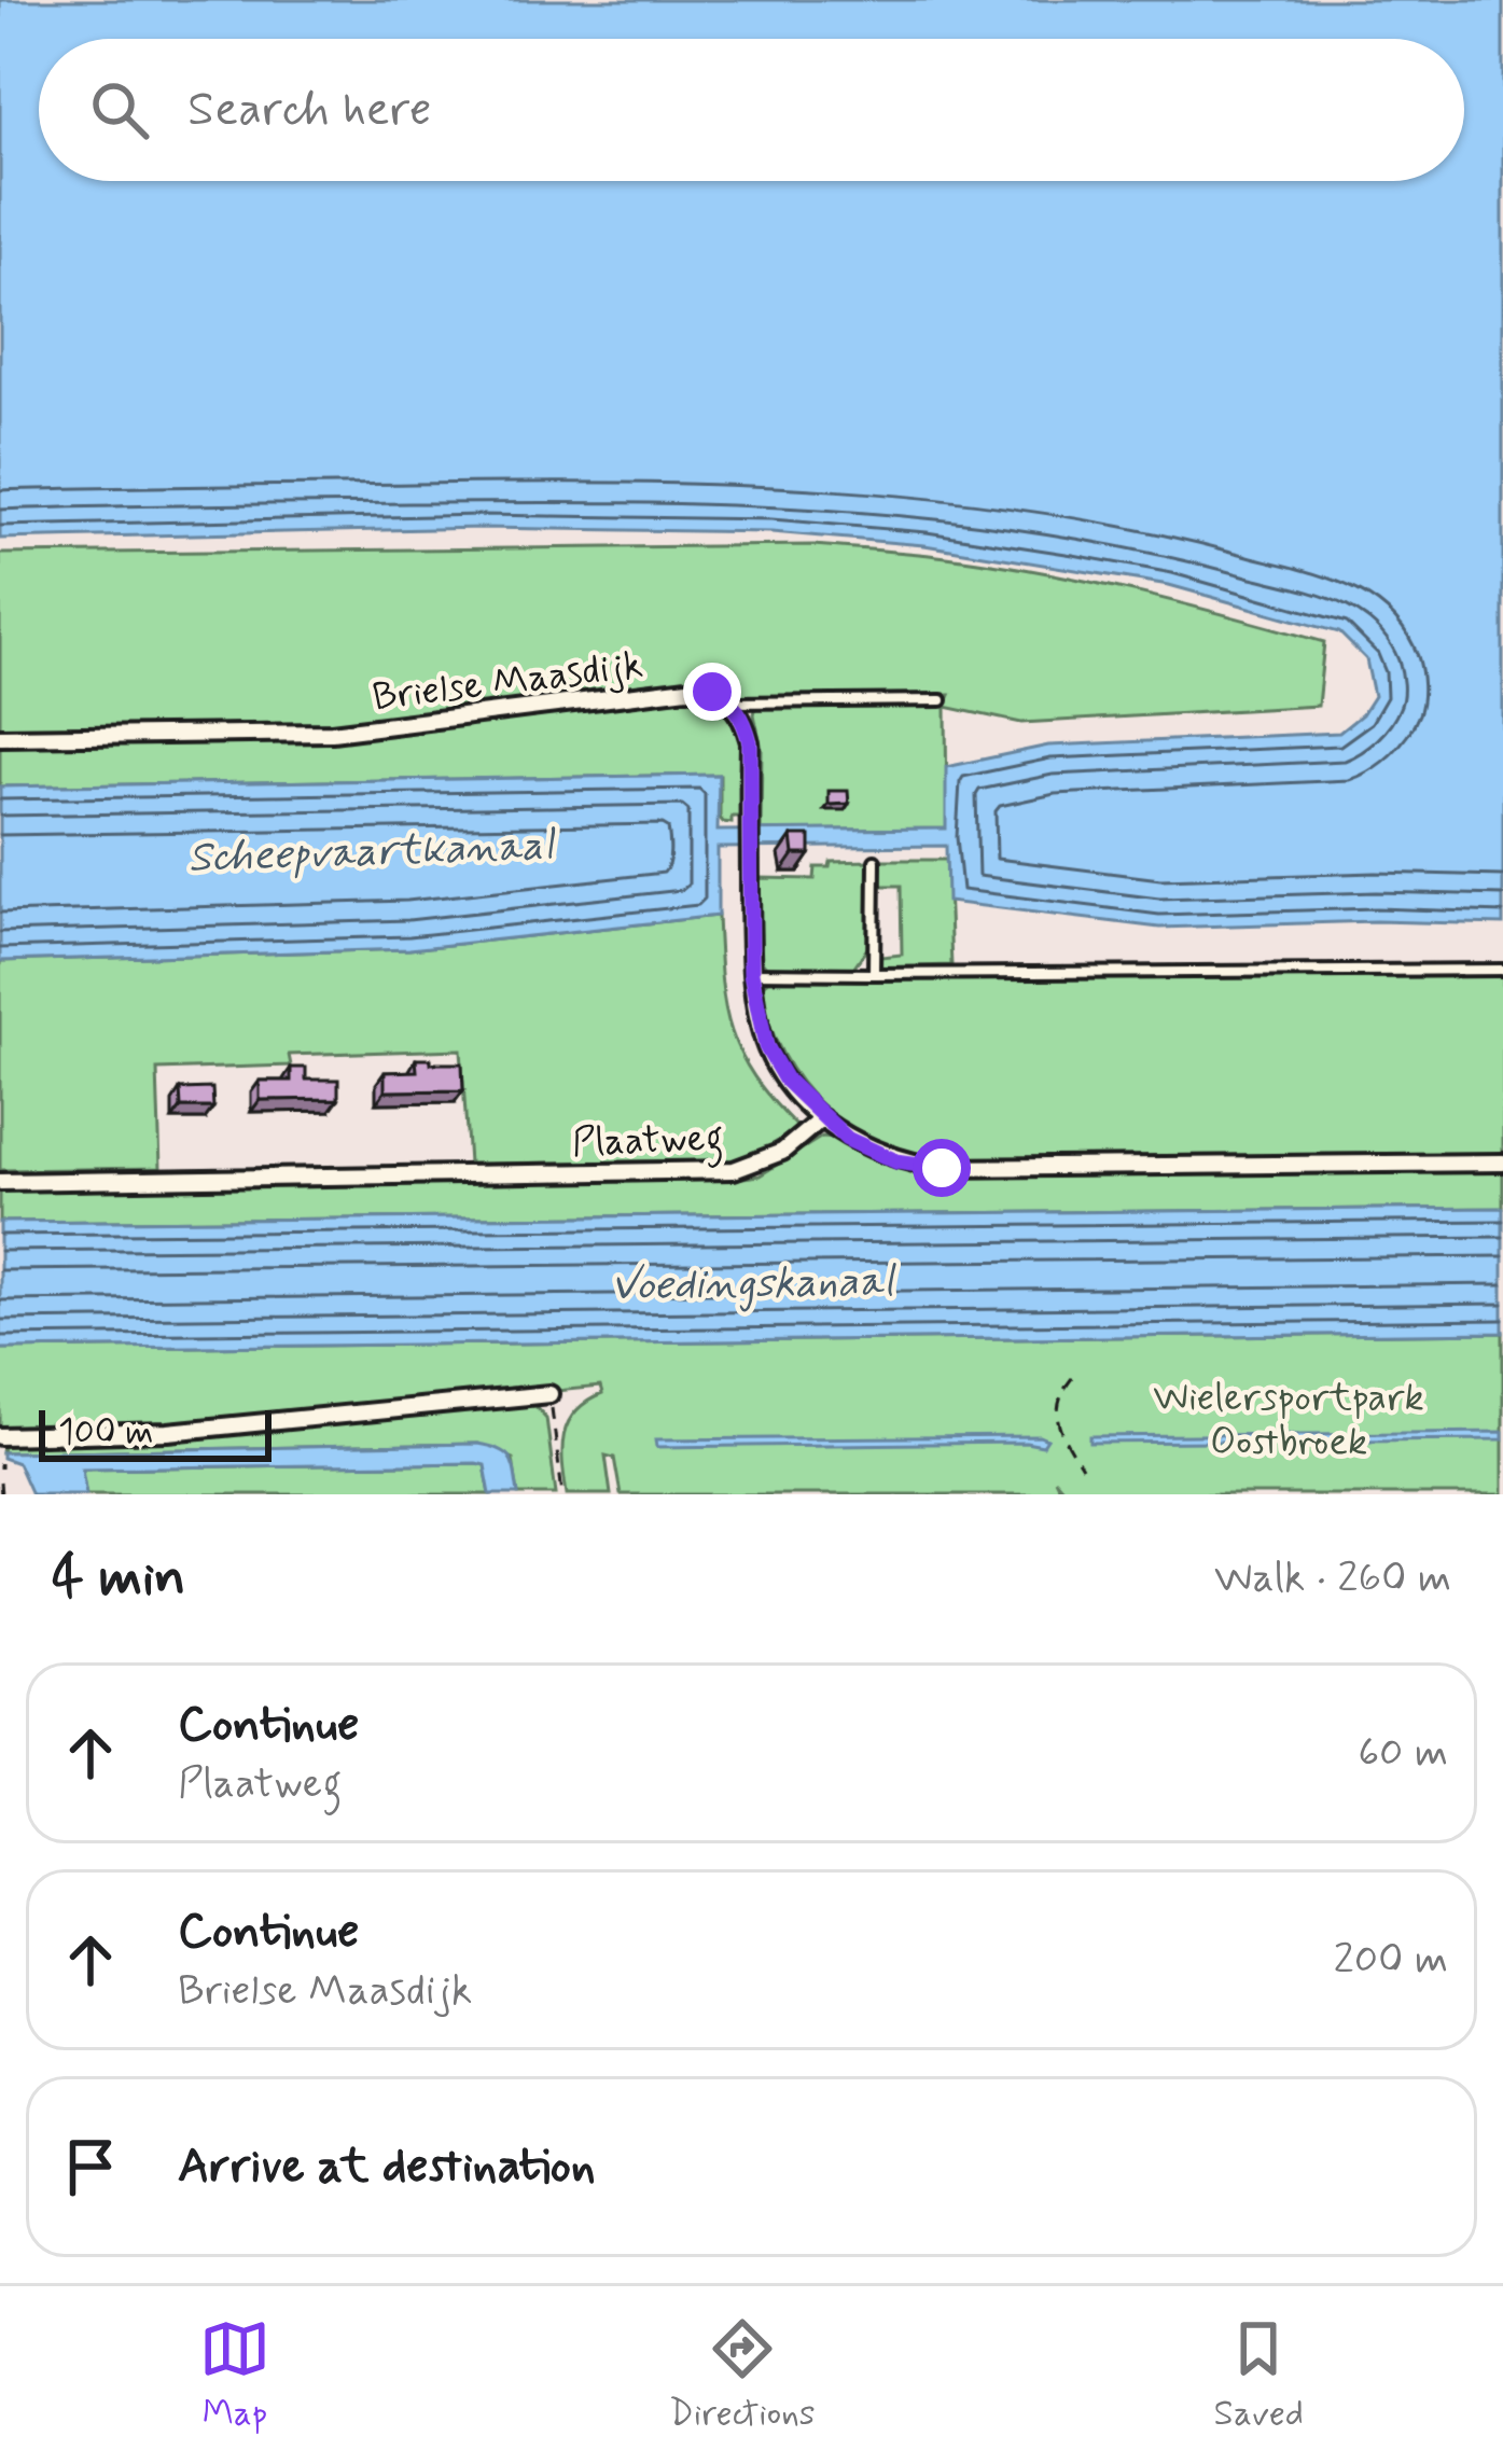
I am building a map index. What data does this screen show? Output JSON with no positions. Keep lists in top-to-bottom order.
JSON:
{
  "streets": {
    "street": ["Brielse Maasdijk", "Plaatweg"]
  },
  "water": ["Scheepvaartkanaal", "Voedingskanaal"],
  "parks": ["Wielersportpark Oostbroek"],
  "scale_bar": "100 m",
  "page": {
    "search": "Search here",
    "scale": "100 m",
    "heading": ["4 min", "Walk · 260 m"],
    "list": [
      ["Continue", "Plaatweg", "60 m"],
      ["Continue", "Brielse Maasdijk", "200 m"],
      "Arrive at destination"
    ],
    "nav": ["Map", "Directions", "Saved"]
  }
}
